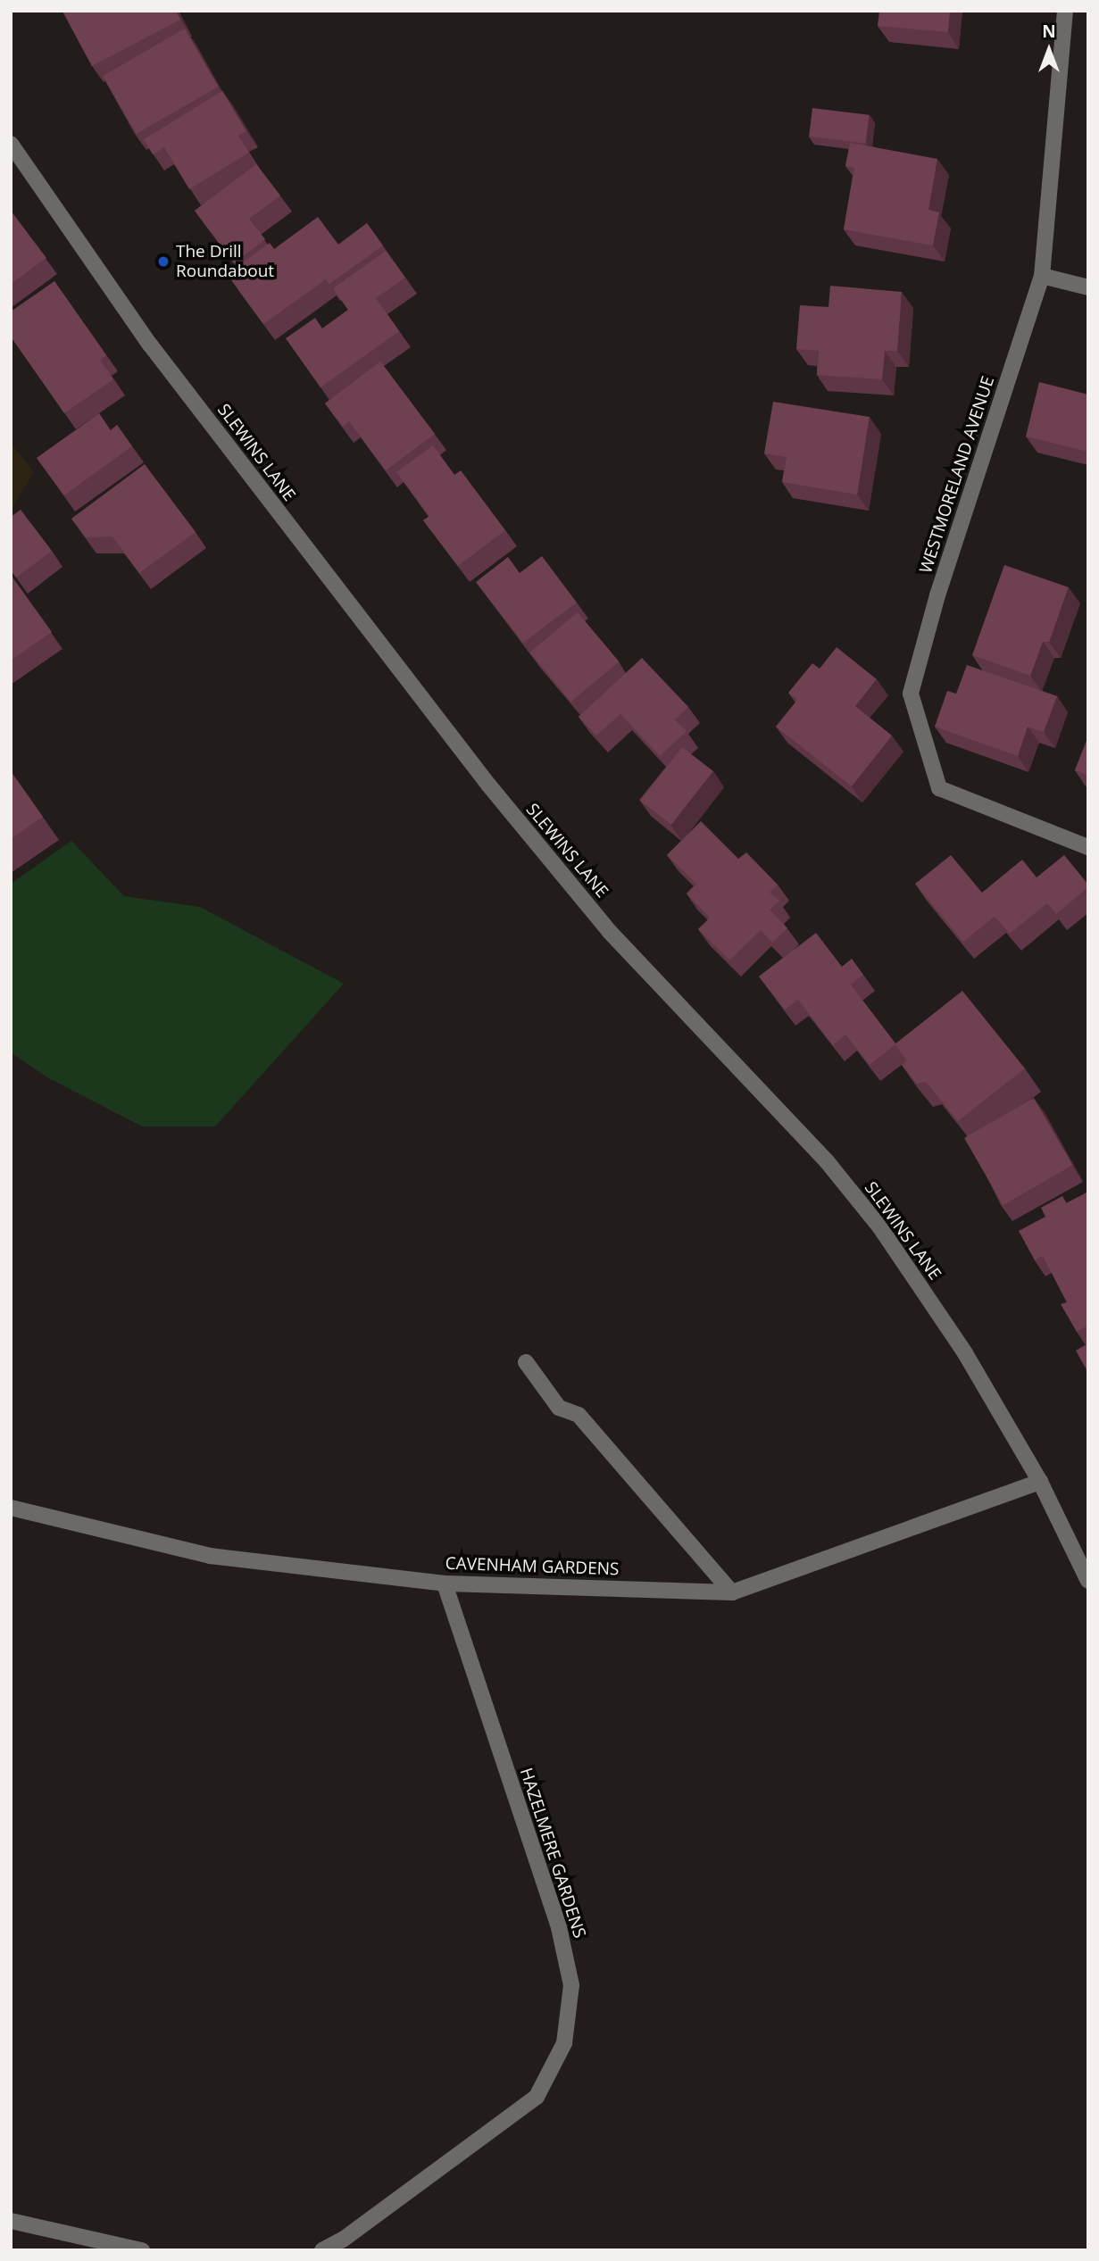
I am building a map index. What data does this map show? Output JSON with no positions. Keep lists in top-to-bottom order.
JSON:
{
  "streets": {
    "street": [
      "SLEWINS LANE",
      "WESTMORELAND AVENUE",
      "CAVENHAM GARDENS",
      "HAZELMERE GARDENS"
    ]
  },
  "crossings": [
    ["SLEWINS LANE", "CAVENHAM GARDENS"],
    ["CAVENHAM GARDENS", "HAZELMERE GARDENS"]
  ],
  "places": ["The Drill Roundabout"],
  "north": "top"
}
